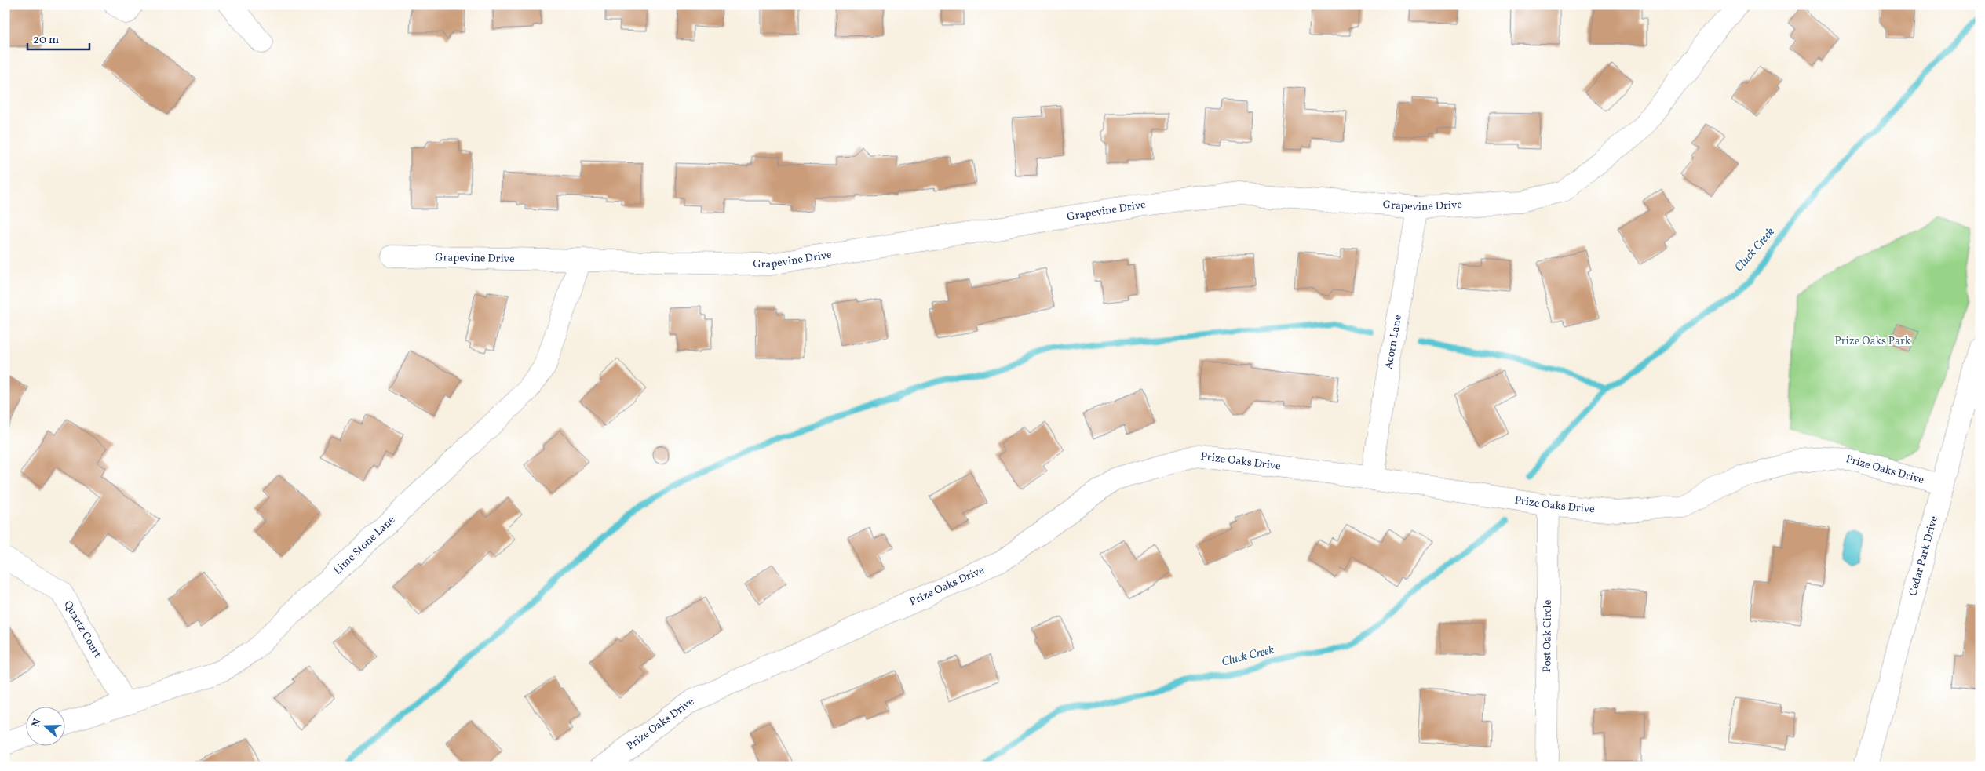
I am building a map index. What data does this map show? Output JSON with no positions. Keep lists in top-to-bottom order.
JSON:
{
  "streets": {
    "street": [
      "Grapevine Drive",
      "Acorn Lane",
      "Prize Oaks Drive",
      "Lime Stone Lane",
      "Cedar Park Drive",
      "Quartz Court",
      "Post Oak Circle"
    ]
  },
  "crossings": [
    ["Grapevine Drive", "Acorn Lane"],
    ["Grapevine Drive", "Lime Stone Lane"],
    ["Acorn Lane", "Prize Oaks Drive"],
    ["Prize Oaks Drive", "Cedar Park Drive"],
    ["Prize Oaks Drive", "Post Oak Circle"],
    ["Lime Stone Lane", "Quartz Court"]
  ],
  "water": ["Cluck Creek"],
  "parks": ["Prize Oaks Park"],
  "scale_bar": "20 m",
  "north": "left"
}
